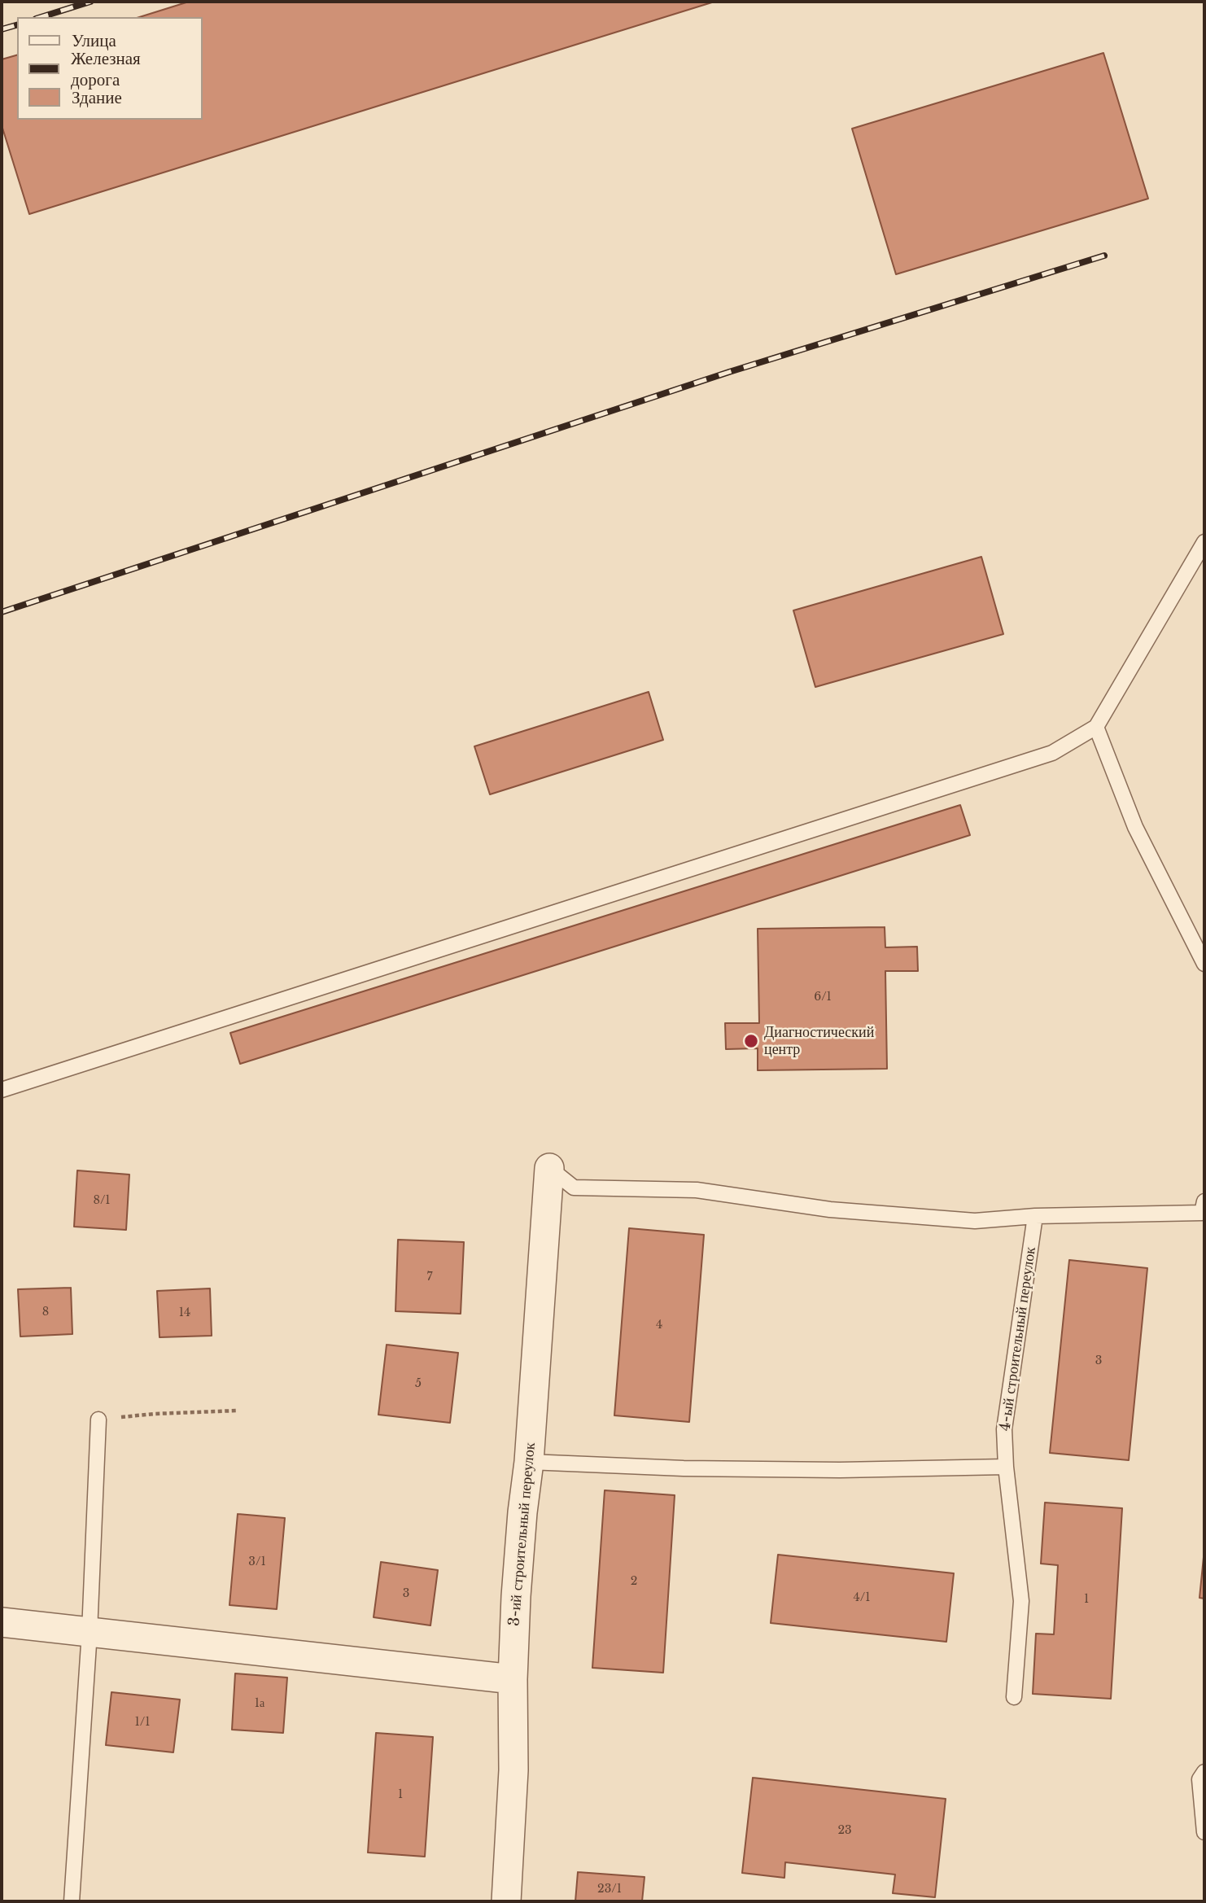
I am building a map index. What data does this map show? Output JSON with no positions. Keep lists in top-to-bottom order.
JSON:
{
  "streets": {
    "street": ["3-ий строительный переулок"],
    "lane": ["4-ый строительный переулок"]
  },
  "places": ["Диагностический центр"],
  "house_numbers": [
    "6/1",
    "8/1",
    "7",
    "8",
    "14",
    "4",
    "3",
    "5",
    "3/1",
    "2",
    "3",
    "4/1",
    "1",
    "1а",
    "1/1",
    "1",
    "23",
    "23/1"
  ],
  "legend": ["Улица", "Железная дорога", "Здание"]
}
